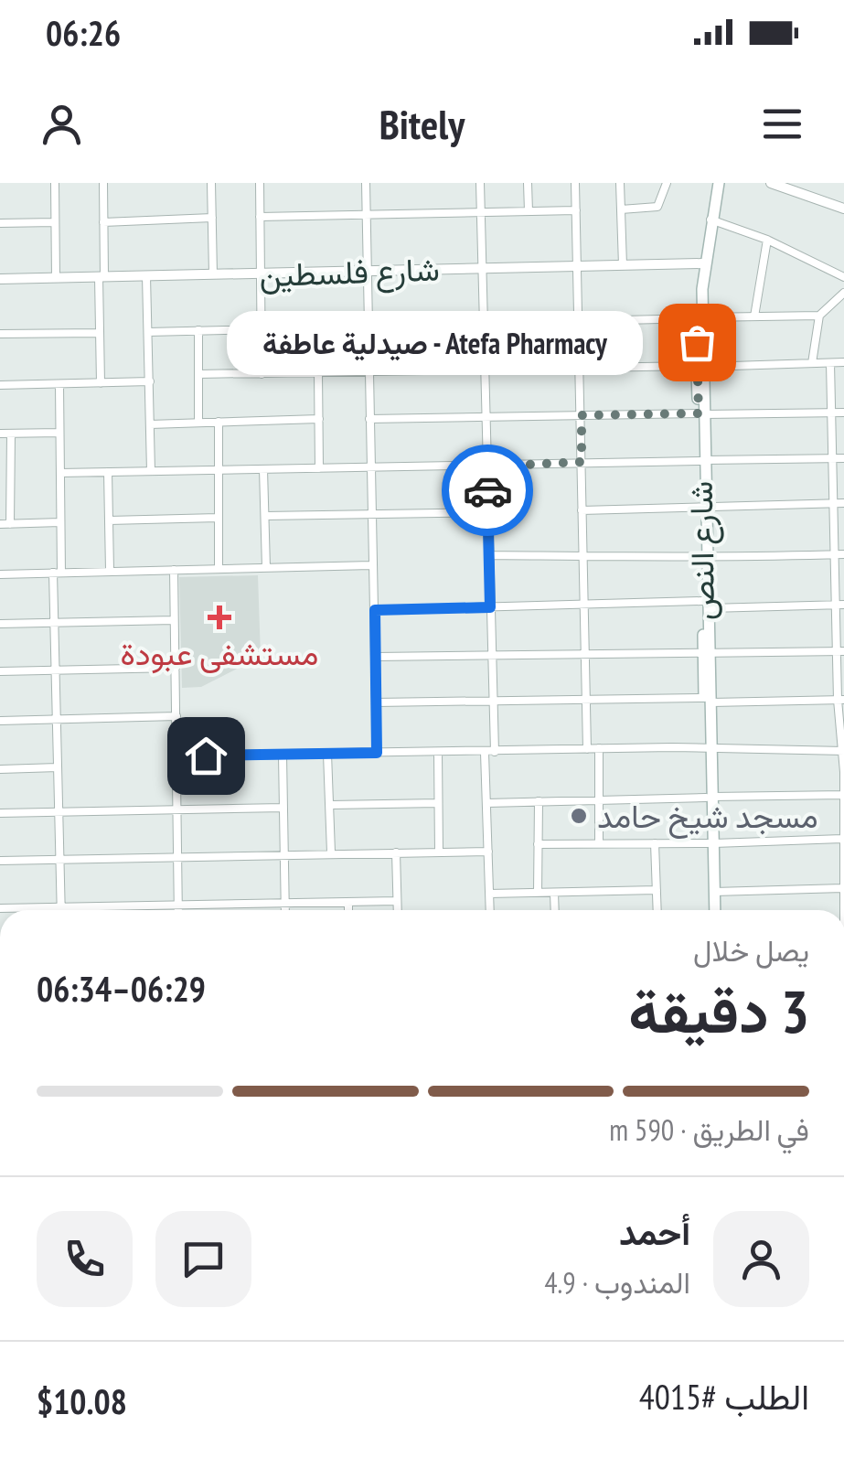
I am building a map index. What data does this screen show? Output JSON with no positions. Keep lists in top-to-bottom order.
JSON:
{
  "streets": {
    "main road": ["شارع النص"],
    "street": ["شارع فلسطين"]
  },
  "crossings": [
    ["شارع فلسطين", "شارع النص"]
  ],
  "places": {
    "other": ["Atefa Pharmacy - صيدلية عاطفة", "مسجد شيخ حامد"],
    "health": ["مستشفى عبودة"]
  },
  "page": {
    "status": "06:26",
    "header": "Bitely",
    "bubble": "Atefa Pharmacy - صيدلية عاطفة",
    "heading": ["3 دقيقة", "يصل خلال", "06:29–06:34"],
    "panel": [
      "أحمد",
      "المندوب · 4.9",
      "الطلب #4015",
      "$10.08"
    ],
    "bar": "في الطريق · 590 m"
  }
}
